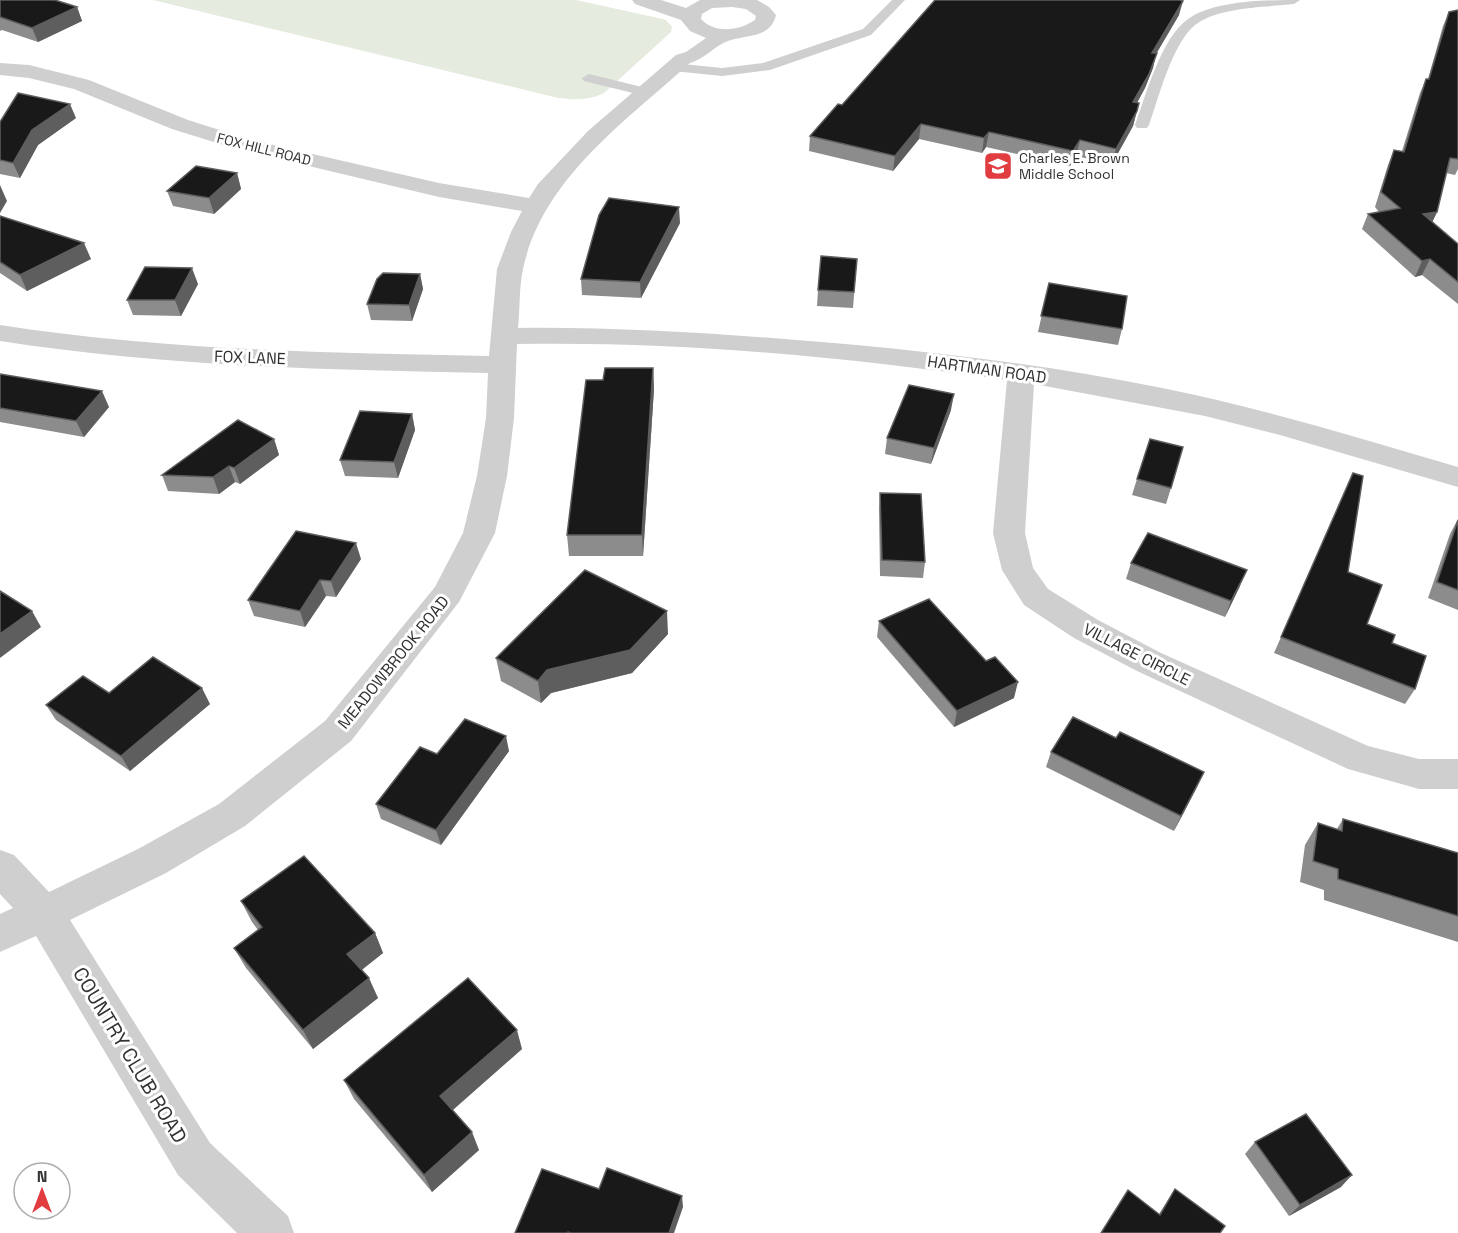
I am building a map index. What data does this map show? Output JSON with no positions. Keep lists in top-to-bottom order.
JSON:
{
  "streets": {
    "street": [
      "FOX HILL ROAD",
      "FOX LANE",
      "HARTMAN ROAD",
      "VILLAGE CIRCLE",
      "MEADOWBROOK ROAD",
      "COUNTRY CLUB ROAD"
    ]
  },
  "crossings": [
    ["FOX HILL ROAD", "MEADOWBROOK ROAD"],
    ["FOX LANE", "HARTMAN ROAD"],
    ["FOX LANE", "MEADOWBROOK ROAD"],
    ["HARTMAN ROAD", "VILLAGE CIRCLE"],
    ["HARTMAN ROAD", "MEADOWBROOK ROAD"],
    ["MEADOWBROOK ROAD", "COUNTRY CLUB ROAD"]
  ],
  "places": {
    "school or university": ["Charles E. Brown Middle School"]
  },
  "north": "top"
}
